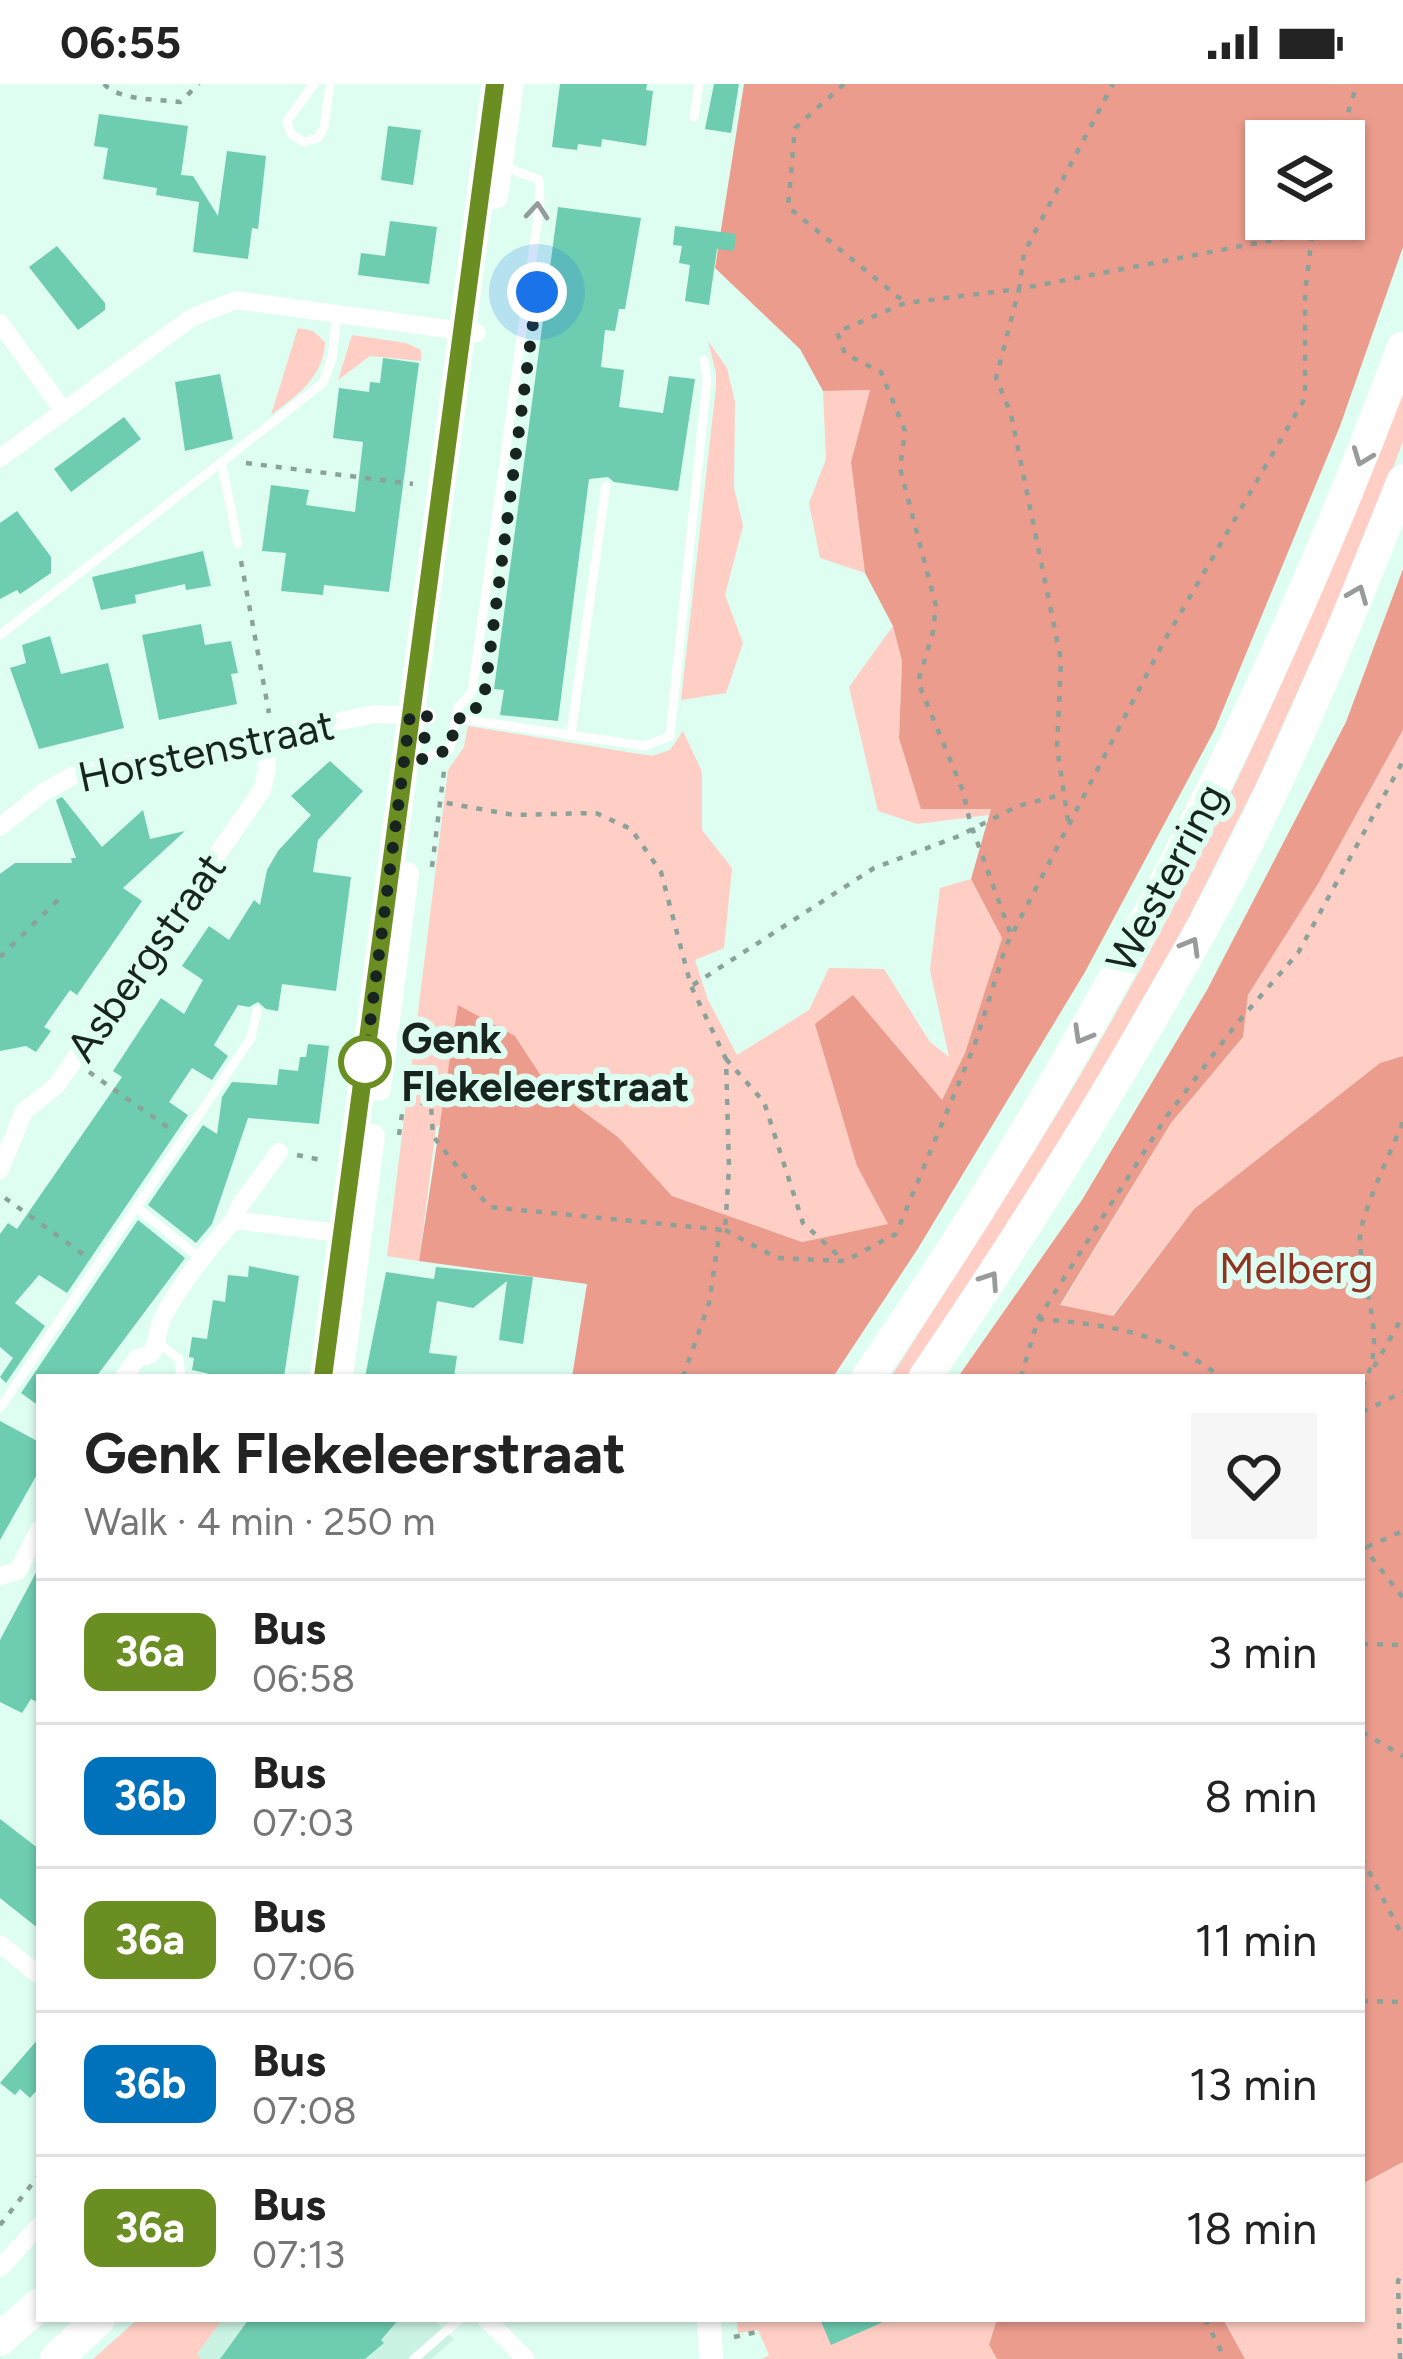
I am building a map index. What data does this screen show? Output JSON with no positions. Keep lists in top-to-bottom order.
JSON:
{
  "streets": {
    "highway": ["Westerring"],
    "street": ["Horstenstraat", "Asbergstraat"]
  },
  "crossings": [
    ["Horstenstraat", "Asbergstraat"]
  ],
  "parks": ["Melberg"],
  "places": ["Genk Flekeleerstraat"],
  "lines": ["bus line 36a"],
  "page": {
    "status": "06:55",
    "heading": ["Genk Flekeleerstraat", "Walk · 4 min · 250 m"],
    "list": [
      {
        "mark": "36a",
        "name": "Bus",
        "note": "06:58",
        "value": "3 min"
      },
      {
        "mark": "36b",
        "name": "Bus",
        "note": "07:03",
        "value": "8 min"
      },
      {
        "mark": "36a",
        "name": "Bus",
        "note": "07:06",
        "value": "11 min"
      },
      {
        "mark": "36b",
        "name": "Bus",
        "note": "07:08",
        "value": "13 min"
      },
      {
        "mark": "36a",
        "name": "Bus",
        "note": "07:13",
        "value": "18 min"
      }
    ]
  }
}
